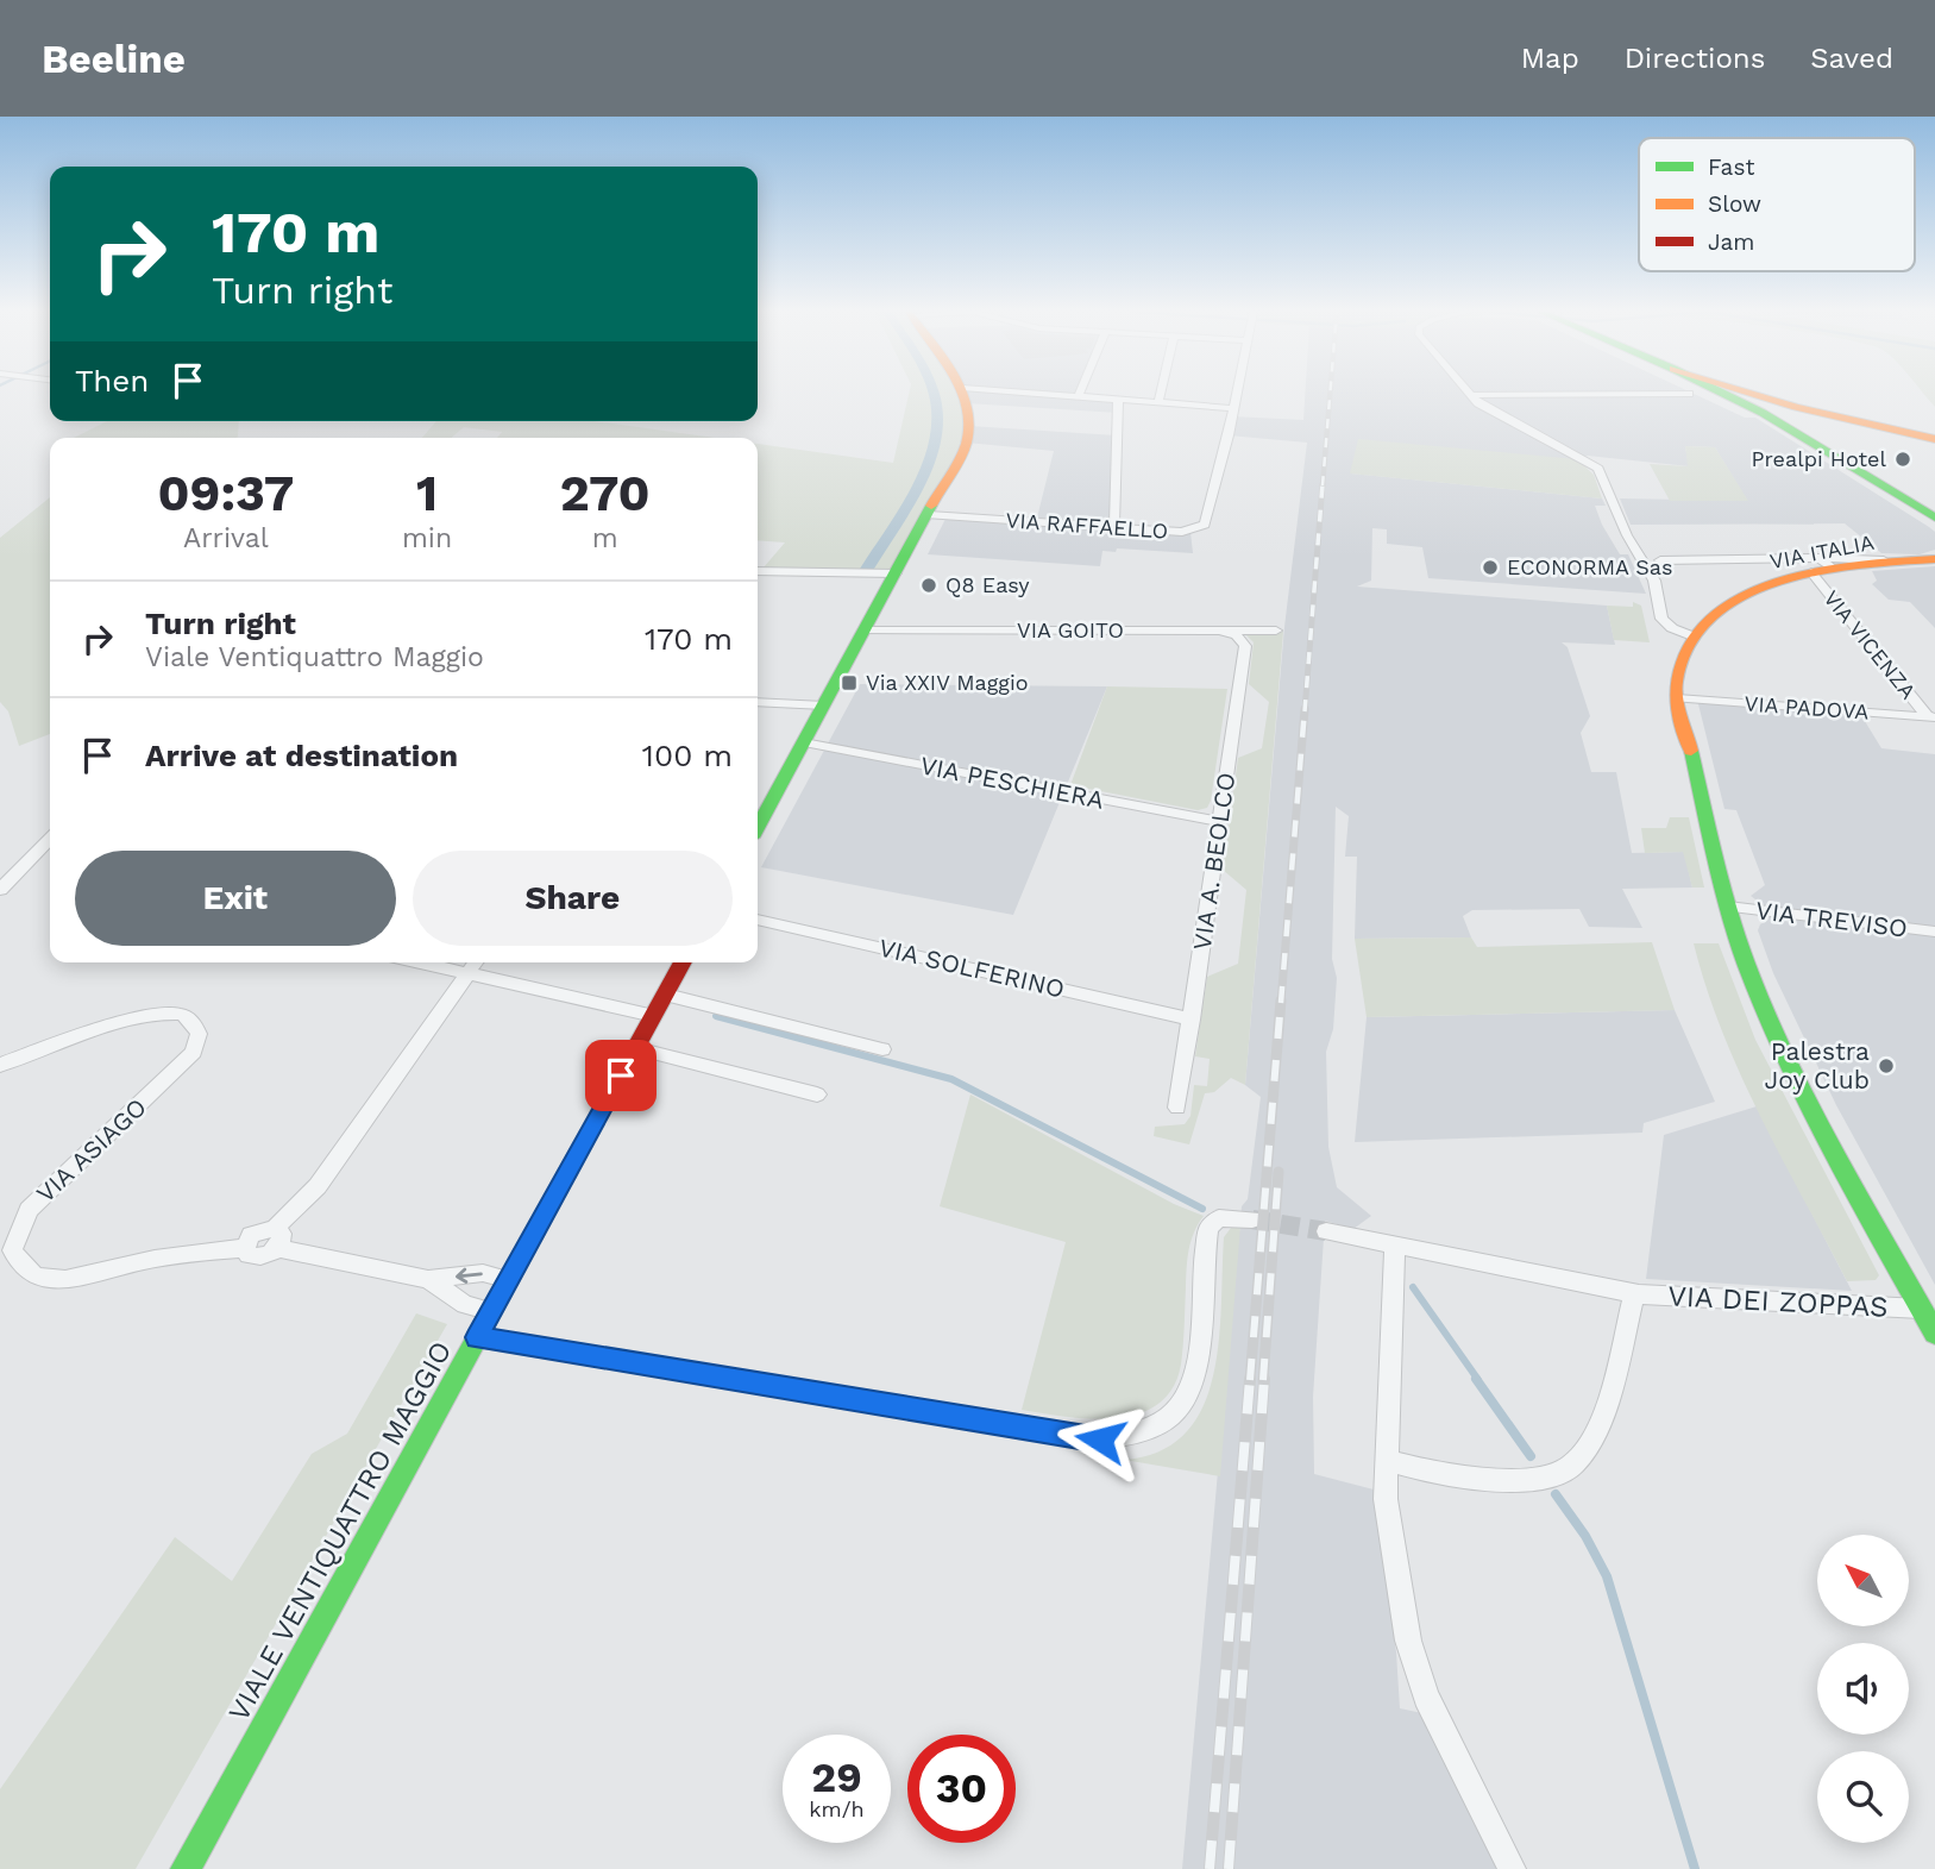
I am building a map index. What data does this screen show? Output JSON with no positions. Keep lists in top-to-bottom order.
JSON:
{
  "streets": {
    "street": [
      "VIA RAFFAELLO",
      "VIA ITALIA",
      "VIA GOITO",
      "VIA VICENZA",
      "VIA PADOVA",
      "VIA PESCHIERA",
      "VIA A. BEOLCO",
      "VIA TREVISO",
      "VIA SOLFERINO",
      "VIA ASIAGO",
      "VIA DEI ZOPPAS",
      "VIALE VENTIQUATTRO MAGGIO"
    ]
  },
  "crossings": [
    ["VIA ITALIA", "VIA VICENZA"],
    ["VIA GOITO", "VIA A. BEOLCO"],
    ["VIA VICENZA", "VIA PADOVA"],
    ["VIA PESCHIERA", "VIA A. BEOLCO"],
    ["VIA A. BEOLCO", "VIA SOLFERINO"]
  ],
  "places": {
    "other": [
      "Prealpi Hotel",
      "ECONORMA Sas",
      "Q8 Easy",
      "Palestra Joy Club"
    ],
    "transit": ["Via XXIV Maggio"]
  },
  "legend": ["Fast", "Slow", "Jam"],
  "north": "top left",
  "page": {
    "header": "Beeline",
    "nav": ["Map", "Directions", "Saved"],
    "turn": ["170 m", "Turn right"],
    "then": "Then",
    "eta": [
      "09:37",
      "Arrival",
      "1",
      "min",
      "270",
      "m"
    ],
    "list": [
      {
        "name": "Turn right",
        "note": "Viale Ventiquattro Maggio",
        "value": "170 m"
      },
      {
        "name": "Arrive at destination",
        "value": "100 m"
      }
    ],
    "buttons": ["Exit", "Share"],
    "speed": "29 km/h",
    "limit": "30"
  }
}
